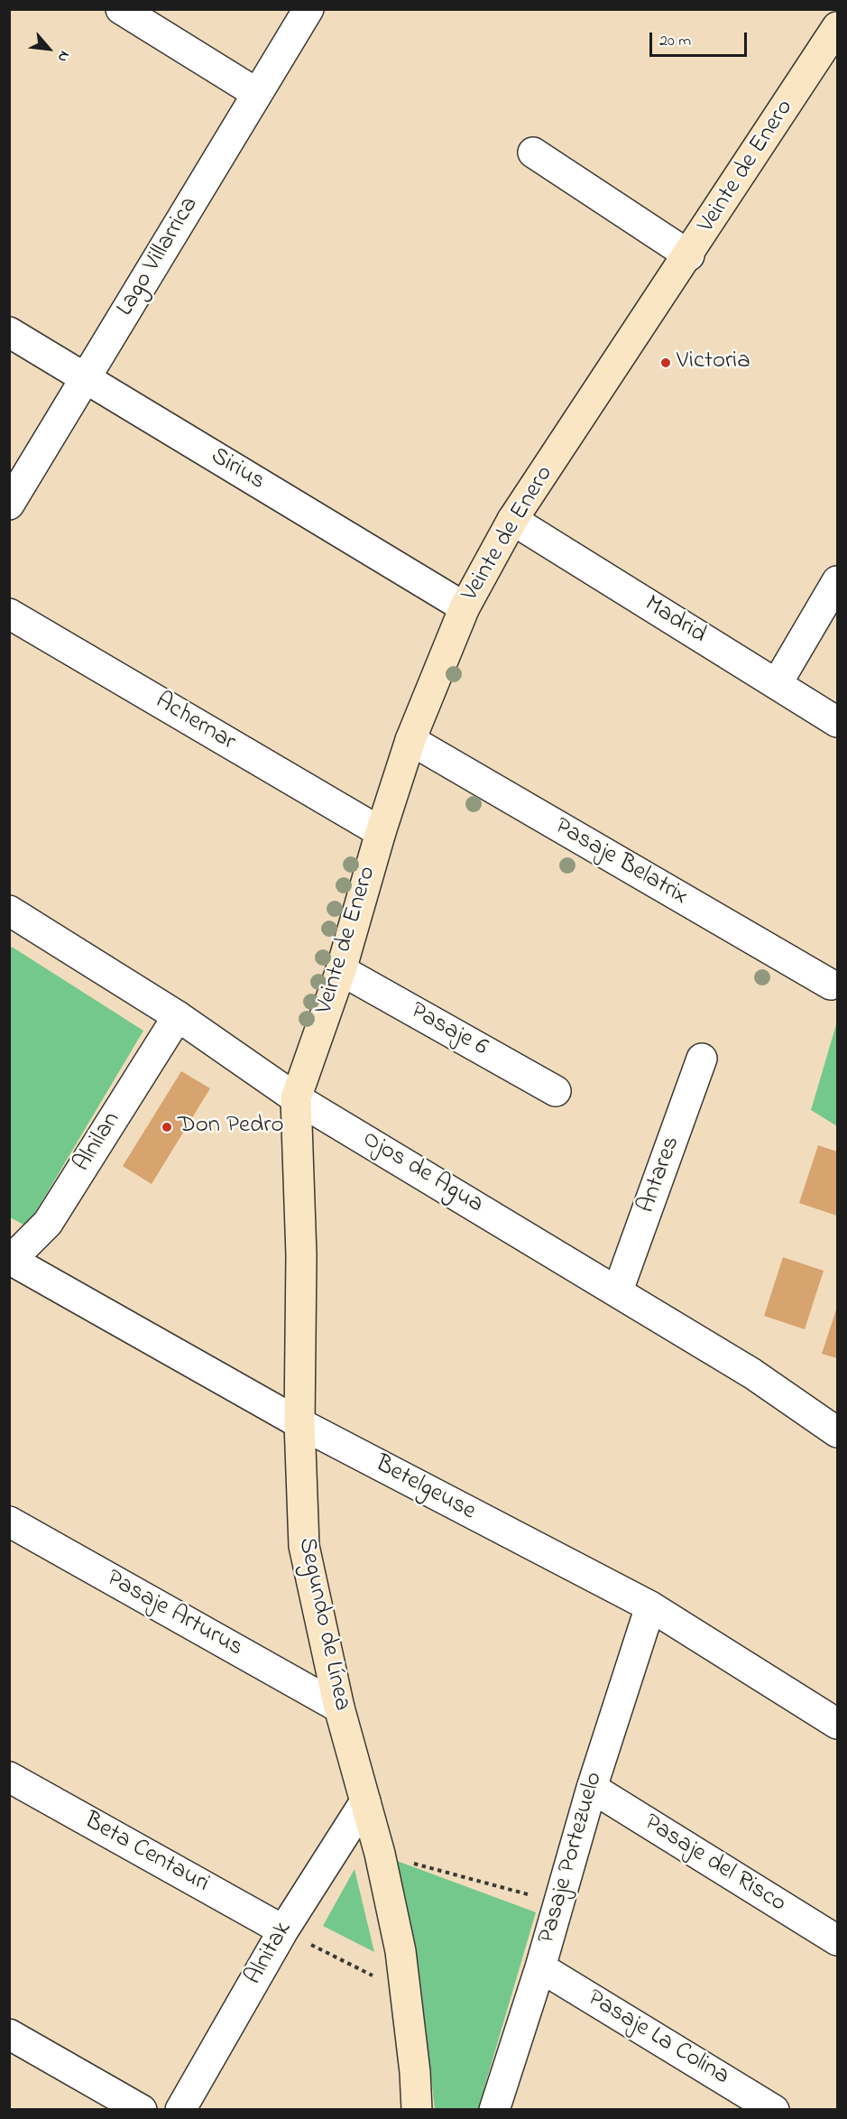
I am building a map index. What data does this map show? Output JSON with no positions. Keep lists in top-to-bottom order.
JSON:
{
  "streets": {
    "main road": ["Veinte de Enero", "Segundo de Línea"],
    "street": [
      "Lago Villarrica",
      "Sirius",
      "Madrid",
      "Achernar",
      "Pasaje Belatrix",
      "Pasaje 6",
      "Alnilan",
      "Ojos de Agua",
      "Antares",
      "Betelgeuse",
      "Pasaje Arturus",
      "Beta Centauri",
      "Pasaje Portezuelo",
      "Pasaje del Risco",
      "Alnitak",
      "Pasaje La Colina"
    ]
  },
  "crossings": [
    ["Veinte de Enero", "Sirius"],
    ["Veinte de Enero", "Madrid"],
    ["Veinte de Enero", "Achernar"],
    ["Veinte de Enero", "Pasaje Belatrix"],
    ["Veinte de Enero", "Pasaje 6"],
    ["Veinte de Enero", "Ojos de Agua"],
    ["Veinte de Enero", "Segundo de Línea"],
    ["Lago Villarrica", "Sirius"],
    ["Alnilan", "Ojos de Agua"],
    ["Alnilan", "Betelgeuse"],
    ["Ojos de Agua", "Antares"],
    ["Ojos de Agua", "Segundo de Línea"],
    ["Betelgeuse", "Segundo de Línea"],
    ["Betelgeuse", "Pasaje Portezuelo"],
    ["Pasaje Arturus", "Segundo de Línea"],
    ["Segundo de Línea", "Alnitak"],
    ["Beta Centauri", "Alnitak"],
    ["Pasaje Portezuelo", "Pasaje del Risco"],
    ["Pasaje Portezuelo", "Pasaje La Colina"]
  ],
  "places": ["Victoria", "Don Pedro"],
  "scale_bar": "20 m",
  "north": "bottom right"
}
